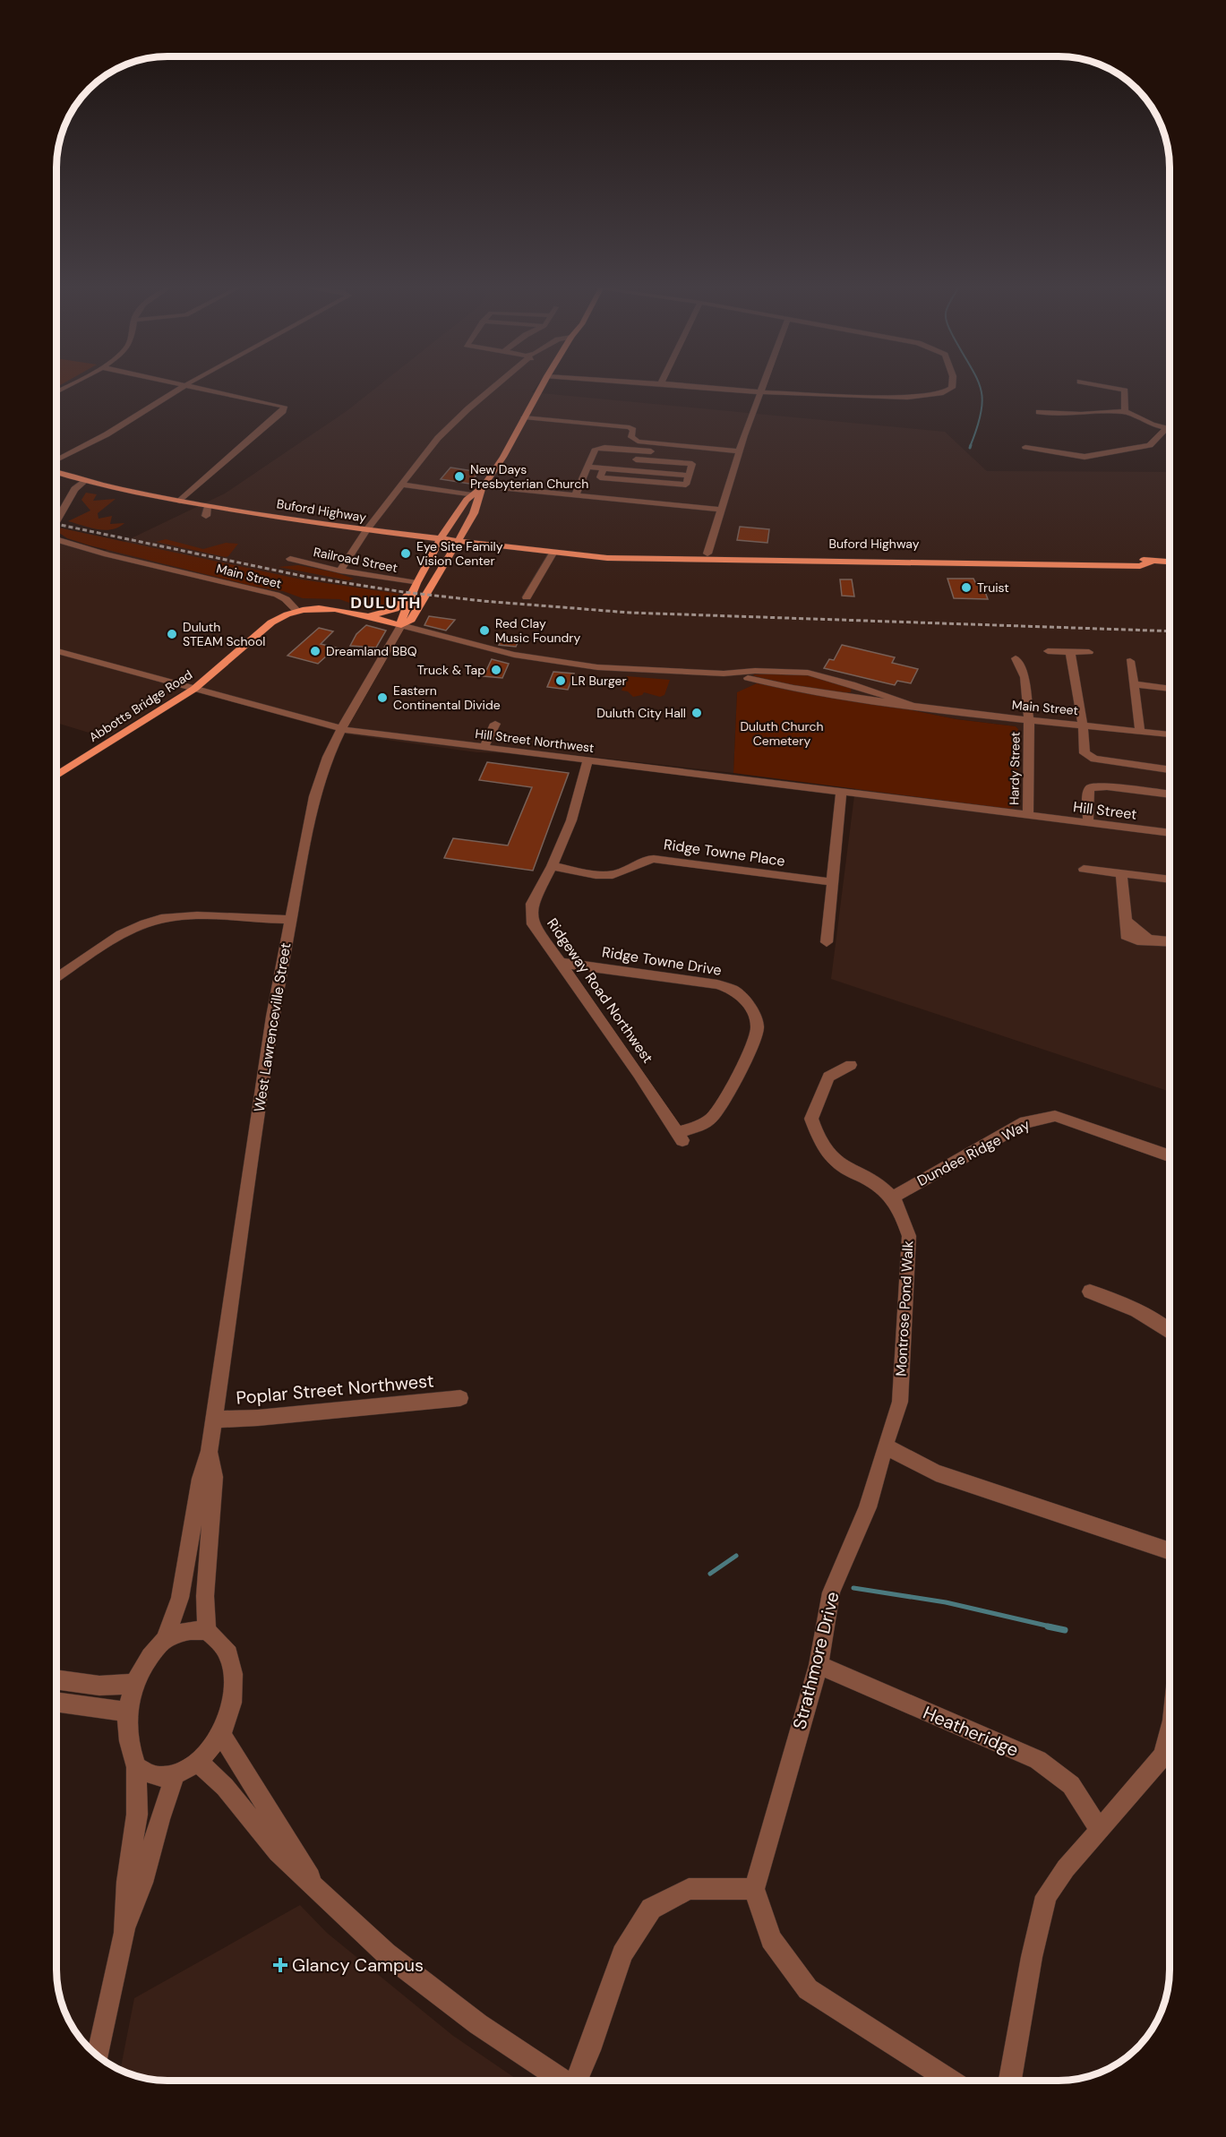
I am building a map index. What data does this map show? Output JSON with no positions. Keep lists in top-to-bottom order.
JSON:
{
  "streets": {
    "main road": ["Buford Highway", "Abbotts Bridge Road", "West Lawrenceville Street"],
    "street": [
      "Railroad Street",
      "Main Street",
      "Hill Street Northwest",
      "Hardy Street",
      "Hill Street",
      "Ridge Towne Place",
      "Ridge Towne Drive",
      "Ridgeway Road Northwest",
      "Dundee Ridge Way",
      "Montrose Pond Walk",
      "Poplar Street Northwest",
      "Strathmore Drive",
      "Heatheridge"
    ]
  },
  "crossings": [
    ["Buford Highway", "West Lawrenceville Street"],
    ["Railroad Street", "West Lawrenceville Street"],
    ["Main Street", "Abbotts Bridge Road"],
    ["Main Street", "Hardy Street"],
    ["Abbotts Bridge Road", "Hill Street Northwest"],
    ["Hill Street Northwest", "Hardy Street"],
    ["Hill Street Northwest", "Hill Street"],
    ["Hill Street Northwest", "Ridgeway Road Northwest"],
    ["Hill Street Northwest", "West Lawrenceville Street"],
    ["Hardy Street", "Hill Street"],
    ["Ridge Towne Place", "Ridgeway Road Northwest"],
    ["Ridge Towne Drive", "Ridgeway Road Northwest"],
    ["West Lawrenceville Street", "Poplar Street Northwest"],
    ["Dundee Ridge Way", "Montrose Pond Walk"],
    ["Montrose Pond Walk", "Strathmore Drive"],
    ["Strathmore Drive", "Heatheridge"]
  ],
  "districts": ["DULUTH"],
  "parks": ["Duluth Church Cemetery"],
  "places": {
    "other": [
      "New Days Presbyterian Church",
      "Eye Site Family Vision Center",
      "Truist",
      "Red Clay Music Foundry",
      "Duluth STEAM School",
      "Dreamland BBQ",
      "Truck & Tap",
      "LR Burger",
      "Eastern Continental Divide",
      "Duluth City Hall"
    ],
    "health": ["Glancy Campus"]
  }
}
